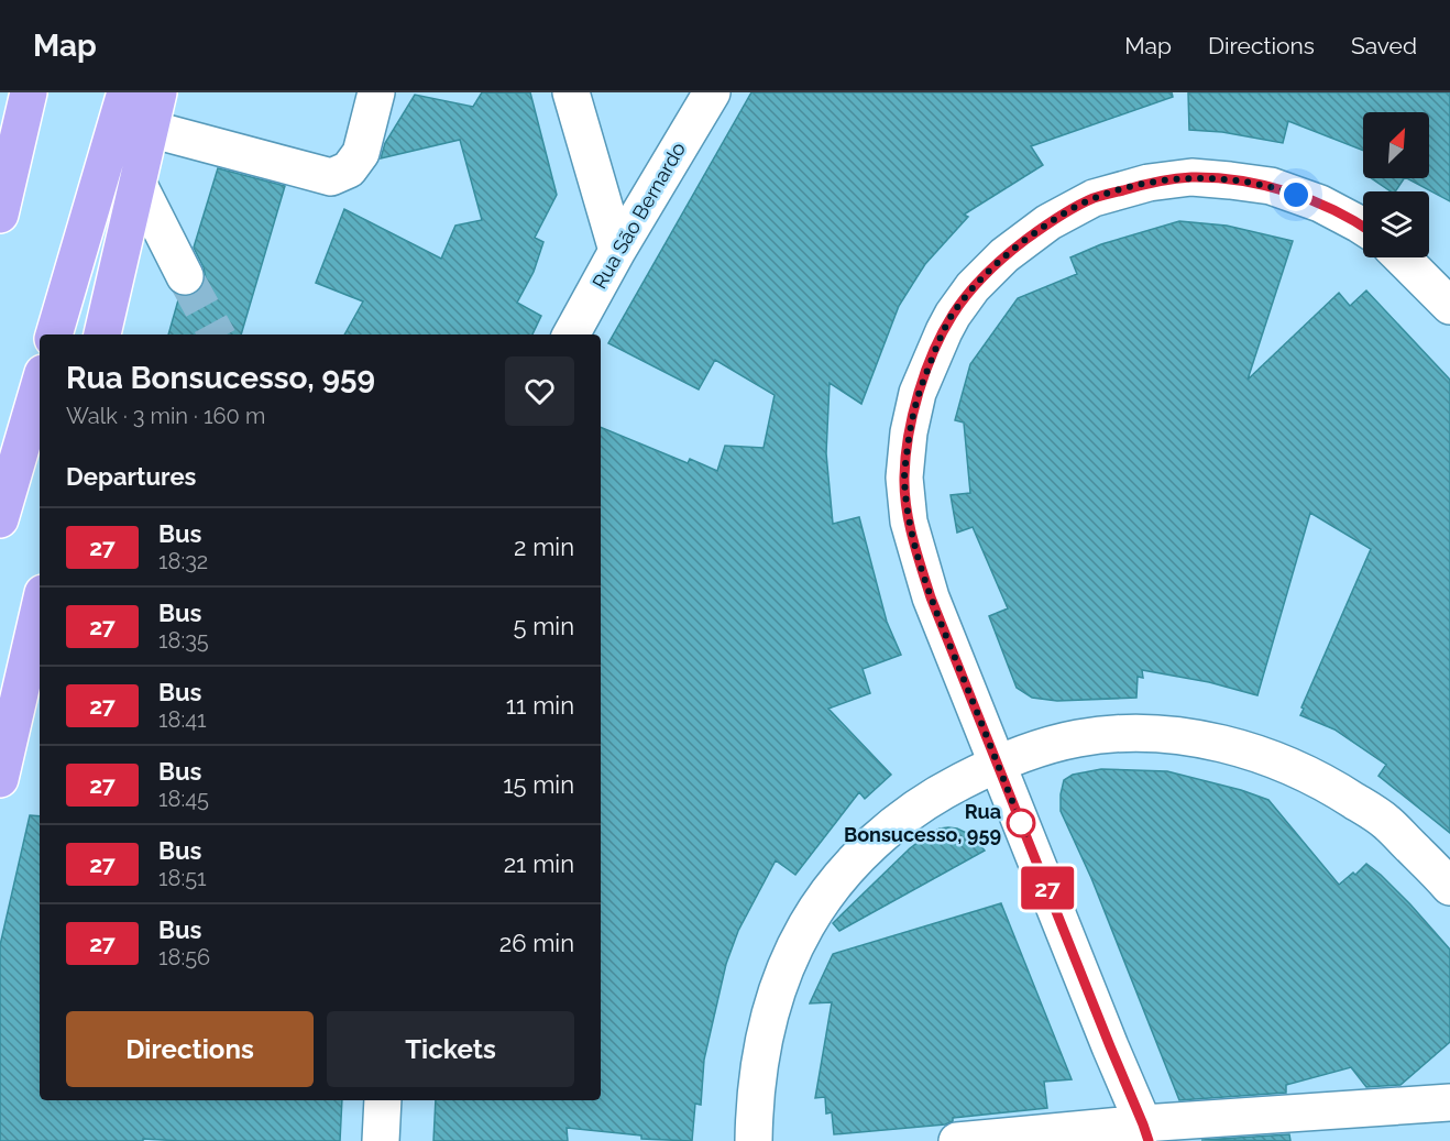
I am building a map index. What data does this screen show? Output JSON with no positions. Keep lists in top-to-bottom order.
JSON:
{
  "streets": {
    "street": ["Rua São Bernardo"]
  },
  "places": ["Rua Bonsucesso, 959"],
  "lines": ["bus line 27"],
  "north": "top right",
  "page": {
    "header": "Map",
    "nav": ["Map", "Directions", "Saved"],
    "on_map": "27",
    "heading": [
      ["Rua Bonsucesso, 959", "Walk · 3 min · 160 m"],
      "Departures"
    ],
    "list": [
      {
        "mark": "27",
        "name": "Bus",
        "note": "18:32",
        "value": "2 min"
      },
      {
        "mark": "27",
        "name": "Bus",
        "note": "18:35",
        "value": "5 min"
      },
      {
        "mark": "27",
        "name": "Bus",
        "note": "18:41",
        "value": "11 min"
      },
      {
        "mark": "27",
        "name": "Bus",
        "note": "18:45",
        "value": "15 min"
      },
      {
        "mark": "27",
        "name": "Bus",
        "note": "18:51",
        "value": "21 min"
      },
      {
        "mark": "27",
        "name": "Bus",
        "note": "18:56",
        "value": "26 min"
      }
    ],
    "buttons": ["Directions", "Tickets"]
  }
}
